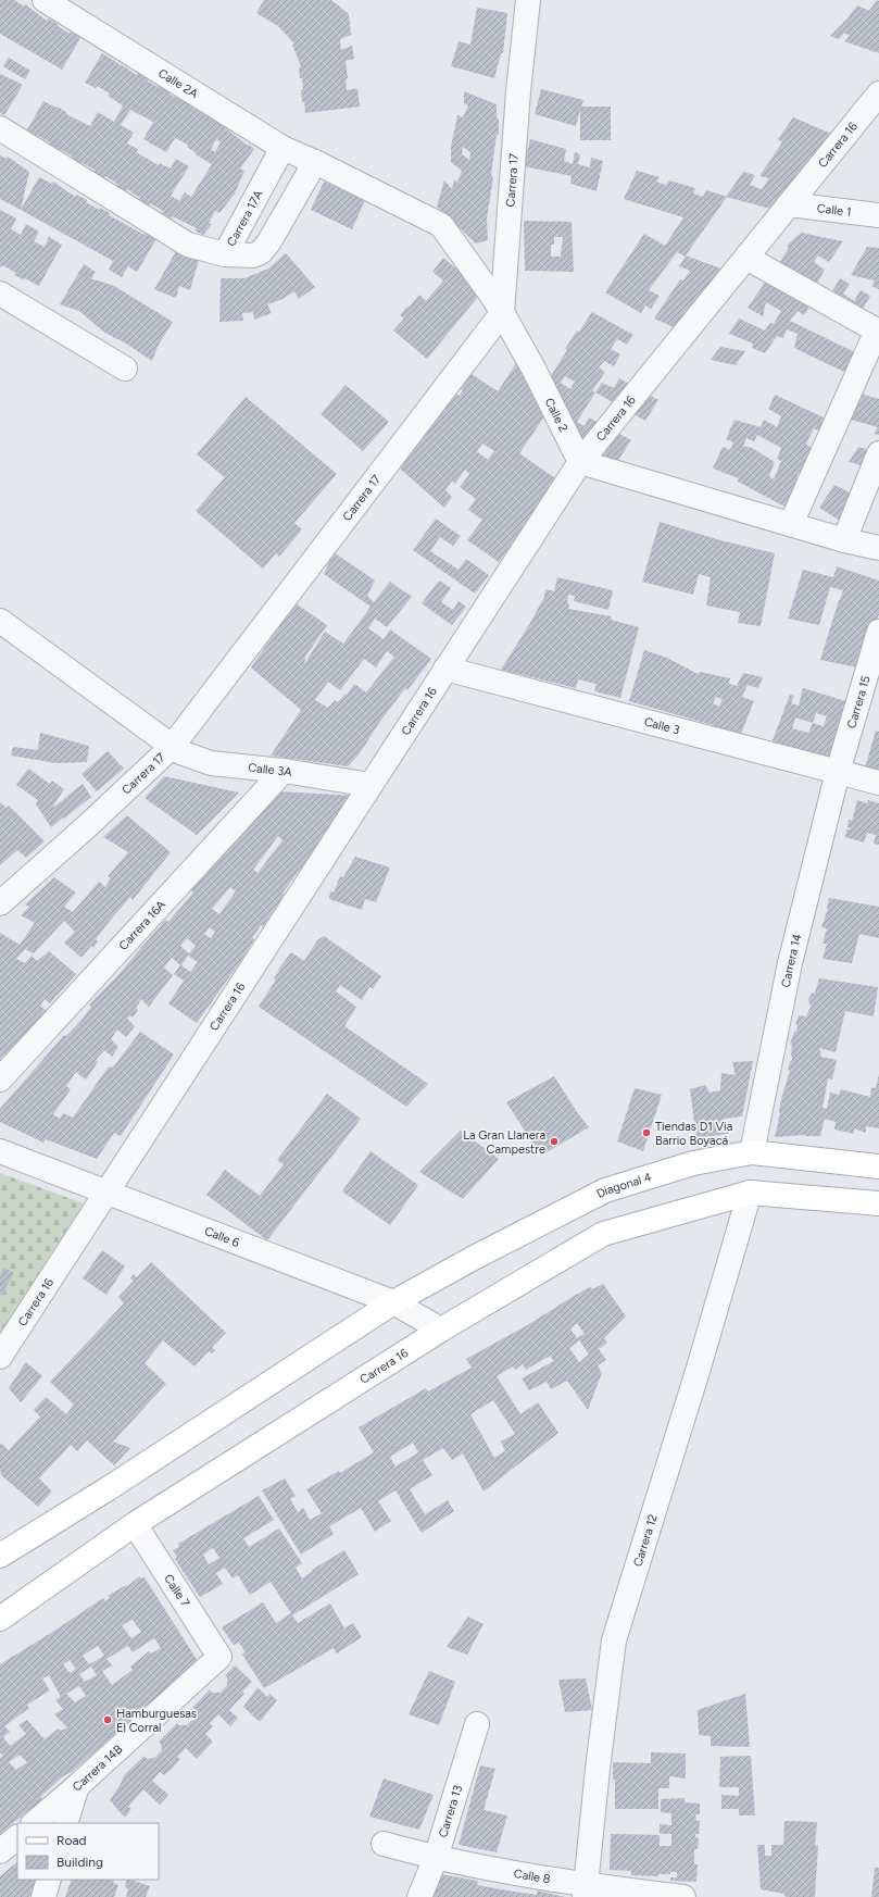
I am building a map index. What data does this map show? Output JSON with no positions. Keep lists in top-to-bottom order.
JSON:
{
  "streets": {
    "main road": ["Carrera 16", "Diagonal 4"],
    "street": [
      "Calle 2A",
      "Carrera 17",
      "Calle 1",
      "Carrera 17A",
      "Calle 2",
      "Carrera 15",
      "Calle 3",
      "Calle 3A",
      "Carrera 16A",
      "Carrera 14",
      "Calle 6",
      "Carrera 12",
      "Calle 7",
      "Carrera 14B",
      "Carrera 13",
      "Calle 8"
    ]
  },
  "crossings": [
    ["Calle 2A", "Carrera 17A"],
    ["Calle 2A", "Calle 2"],
    ["Carrera 16", "Calle 1"],
    ["Carrera 16", "Calle 2"],
    ["Carrera 16", "Calle 3"],
    ["Carrera 16", "Calle 3A"],
    ["Carrera 16", "Calle 6"],
    ["Carrera 16", "Calle 7"],
    ["Carrera 17", "Calle 2"],
    ["Carrera 17", "Calle 3A"],
    ["Carrera 17A", "Calle 2"],
    ["Carrera 15", "Calle 3"],
    ["Carrera 15", "Carrera 14"],
    ["Calle 3", "Carrera 14"],
    ["Calle 3A", "Carrera 16A"],
    ["Carrera 14", "Diagonal 4"],
    ["Diagonal 4", "Calle 6"],
    ["Carrera 12", "Calle 8"],
    ["Calle 7", "Carrera 14B"],
    ["Carrera 13", "Calle 8"]
  ],
  "places": ["Tiendas D1 Via Barrio Boyacá", "La Gran Llanera Campestre", "Hamburguesas El Corral"],
  "legend": ["Road", "Building"]
}
